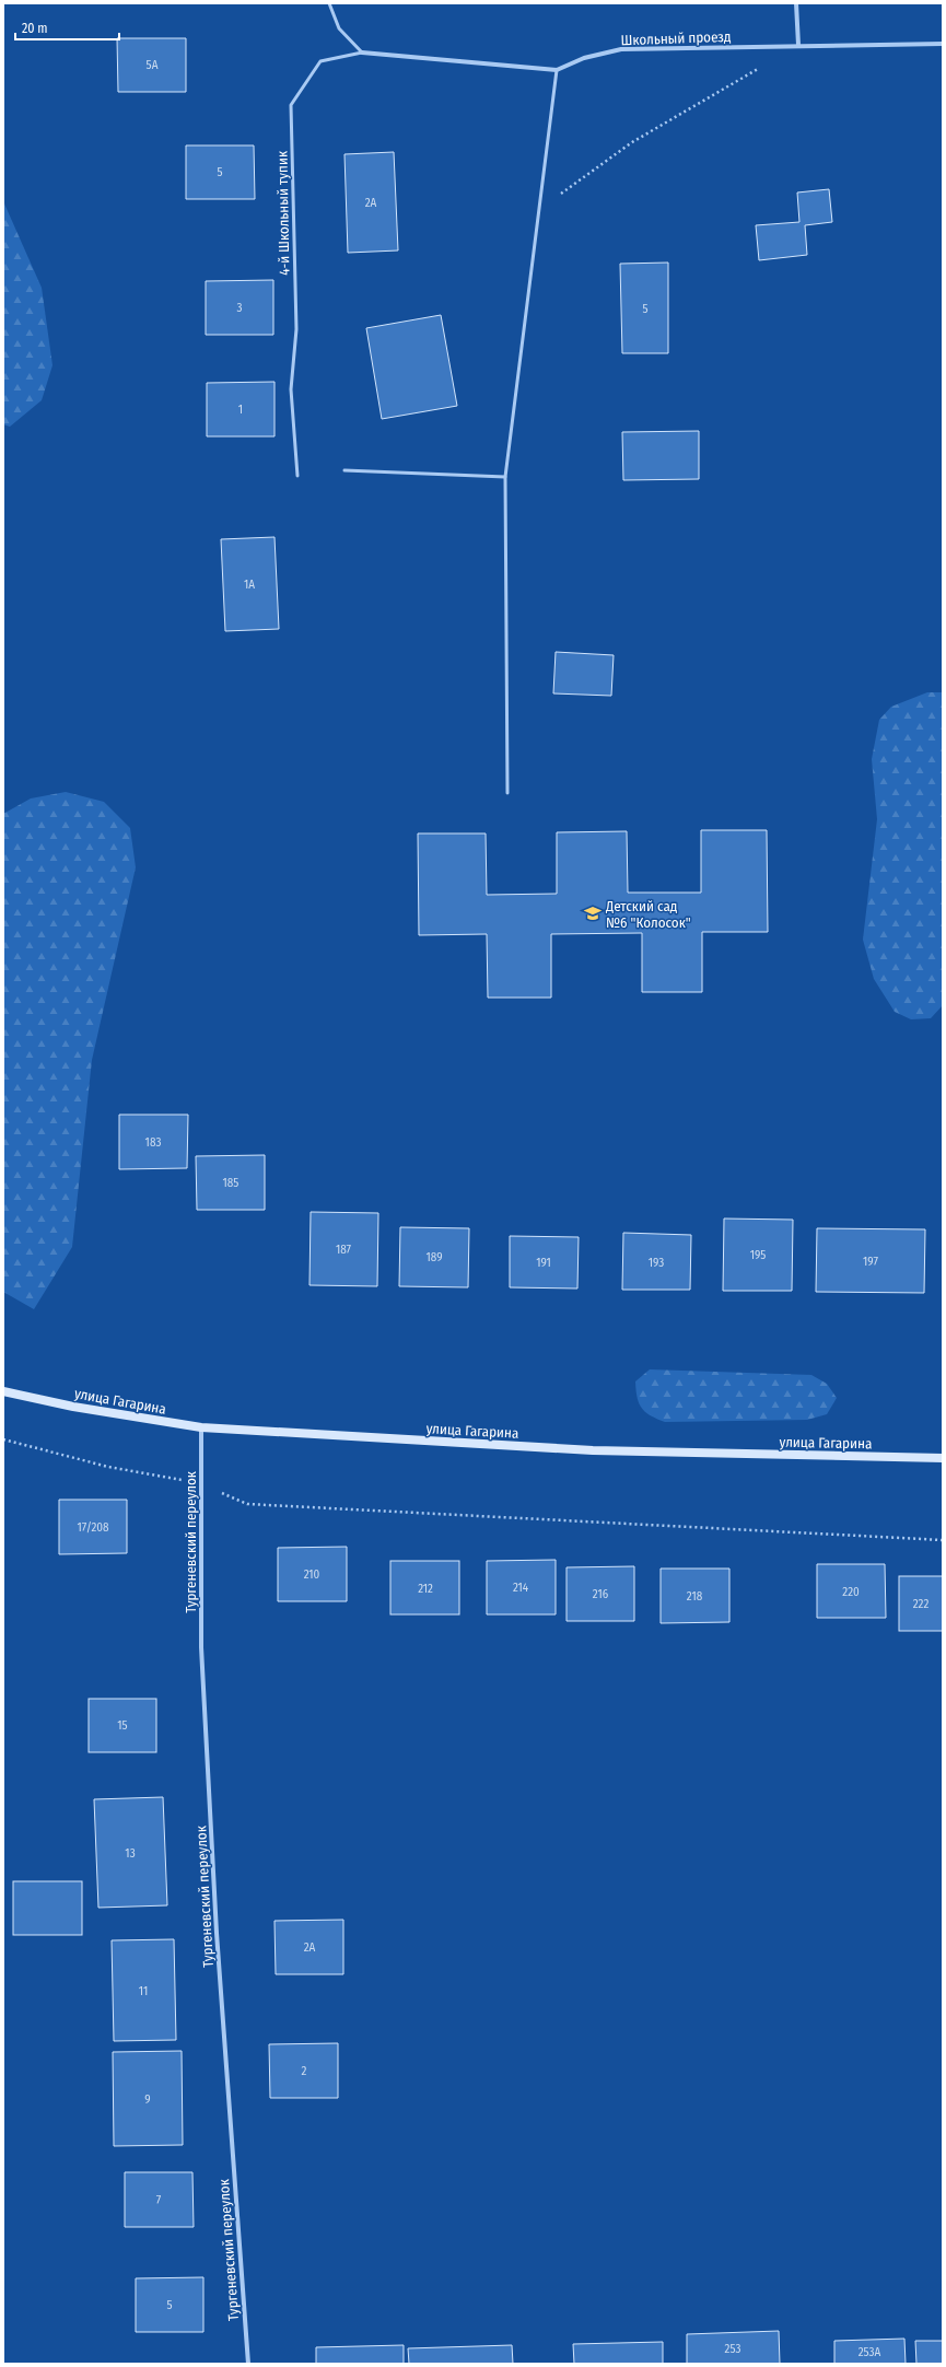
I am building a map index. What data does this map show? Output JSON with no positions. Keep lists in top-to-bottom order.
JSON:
{
  "streets": {
    "main road": ["улица Гагарина"],
    "street": ["Школьный проезд", "Тургеневский переулок"],
    "lane": ["4-й Школьный тупик"]
  },
  "crossings": [
    ["Школьный проезд", "4-й Школьный тупик"],
    ["улица Гагарина", "Тургеневский переулок"]
  ],
  "places": {
    "school or university": ["Детский сад №6 \"Колосок\""]
  },
  "house_numbers": [
    "5А",
    "5",
    "2А",
    "3",
    "5",
    "1",
    "1А",
    "183",
    "185",
    "187",
    "195",
    "189",
    "197",
    "191",
    "193",
    "17/208",
    "210",
    "214",
    "212",
    "220",
    "216",
    "218",
    "222",
    "15",
    "13",
    "2А",
    "11",
    "2",
    "9",
    "7",
    "5",
    "253",
    "253А"
  ],
  "scale_bar": "20 m"
}
